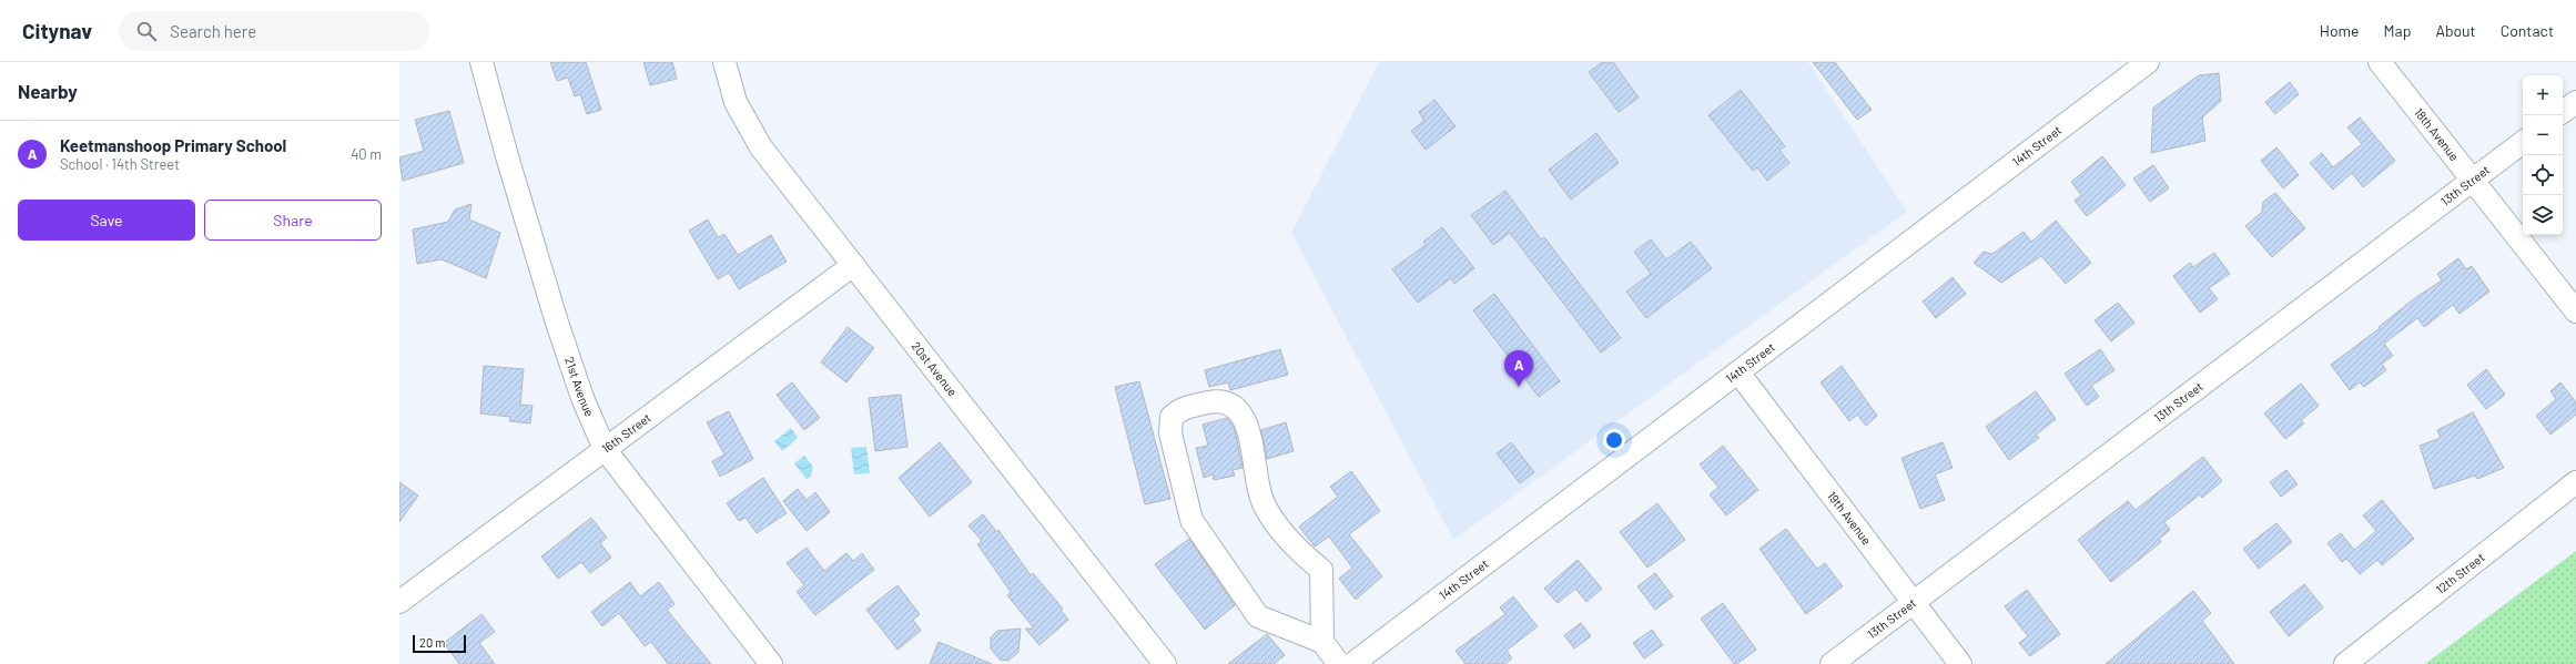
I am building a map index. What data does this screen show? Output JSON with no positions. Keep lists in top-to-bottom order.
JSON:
{
  "streets": {
    "street": [
      "18th Avenue",
      "14th Street",
      "13th Street",
      "20st Avenue",
      "21st Avenue",
      "16th Street",
      "19th Avenue",
      "12th Street"
    ]
  },
  "crossings": [
    ["18th Avenue", "13th Street"],
    ["14th Street", "19th Avenue"],
    ["13th Street", "19th Avenue"],
    ["20st Avenue", "16th Street"],
    ["21st Avenue", "16th Street"]
  ],
  "scale_bar": "20 m",
  "page": {
    "header": "Citynav",
    "search": "Search here",
    "nav": [
      "Home",
      "Map",
      "About",
      "Contact"
    ],
    "heading": "Nearby",
    "map_buttons": ["+", "−"],
    "list": [
      {
        "mark": "A",
        "name": "Keetmanshoop Primary School",
        "note": "School · 14th Street",
        "value": "40 m"
      }
    ],
    "buttons": ["Save", "Share"],
    "pins": "A",
    "scale": "20 m"
  }
}
